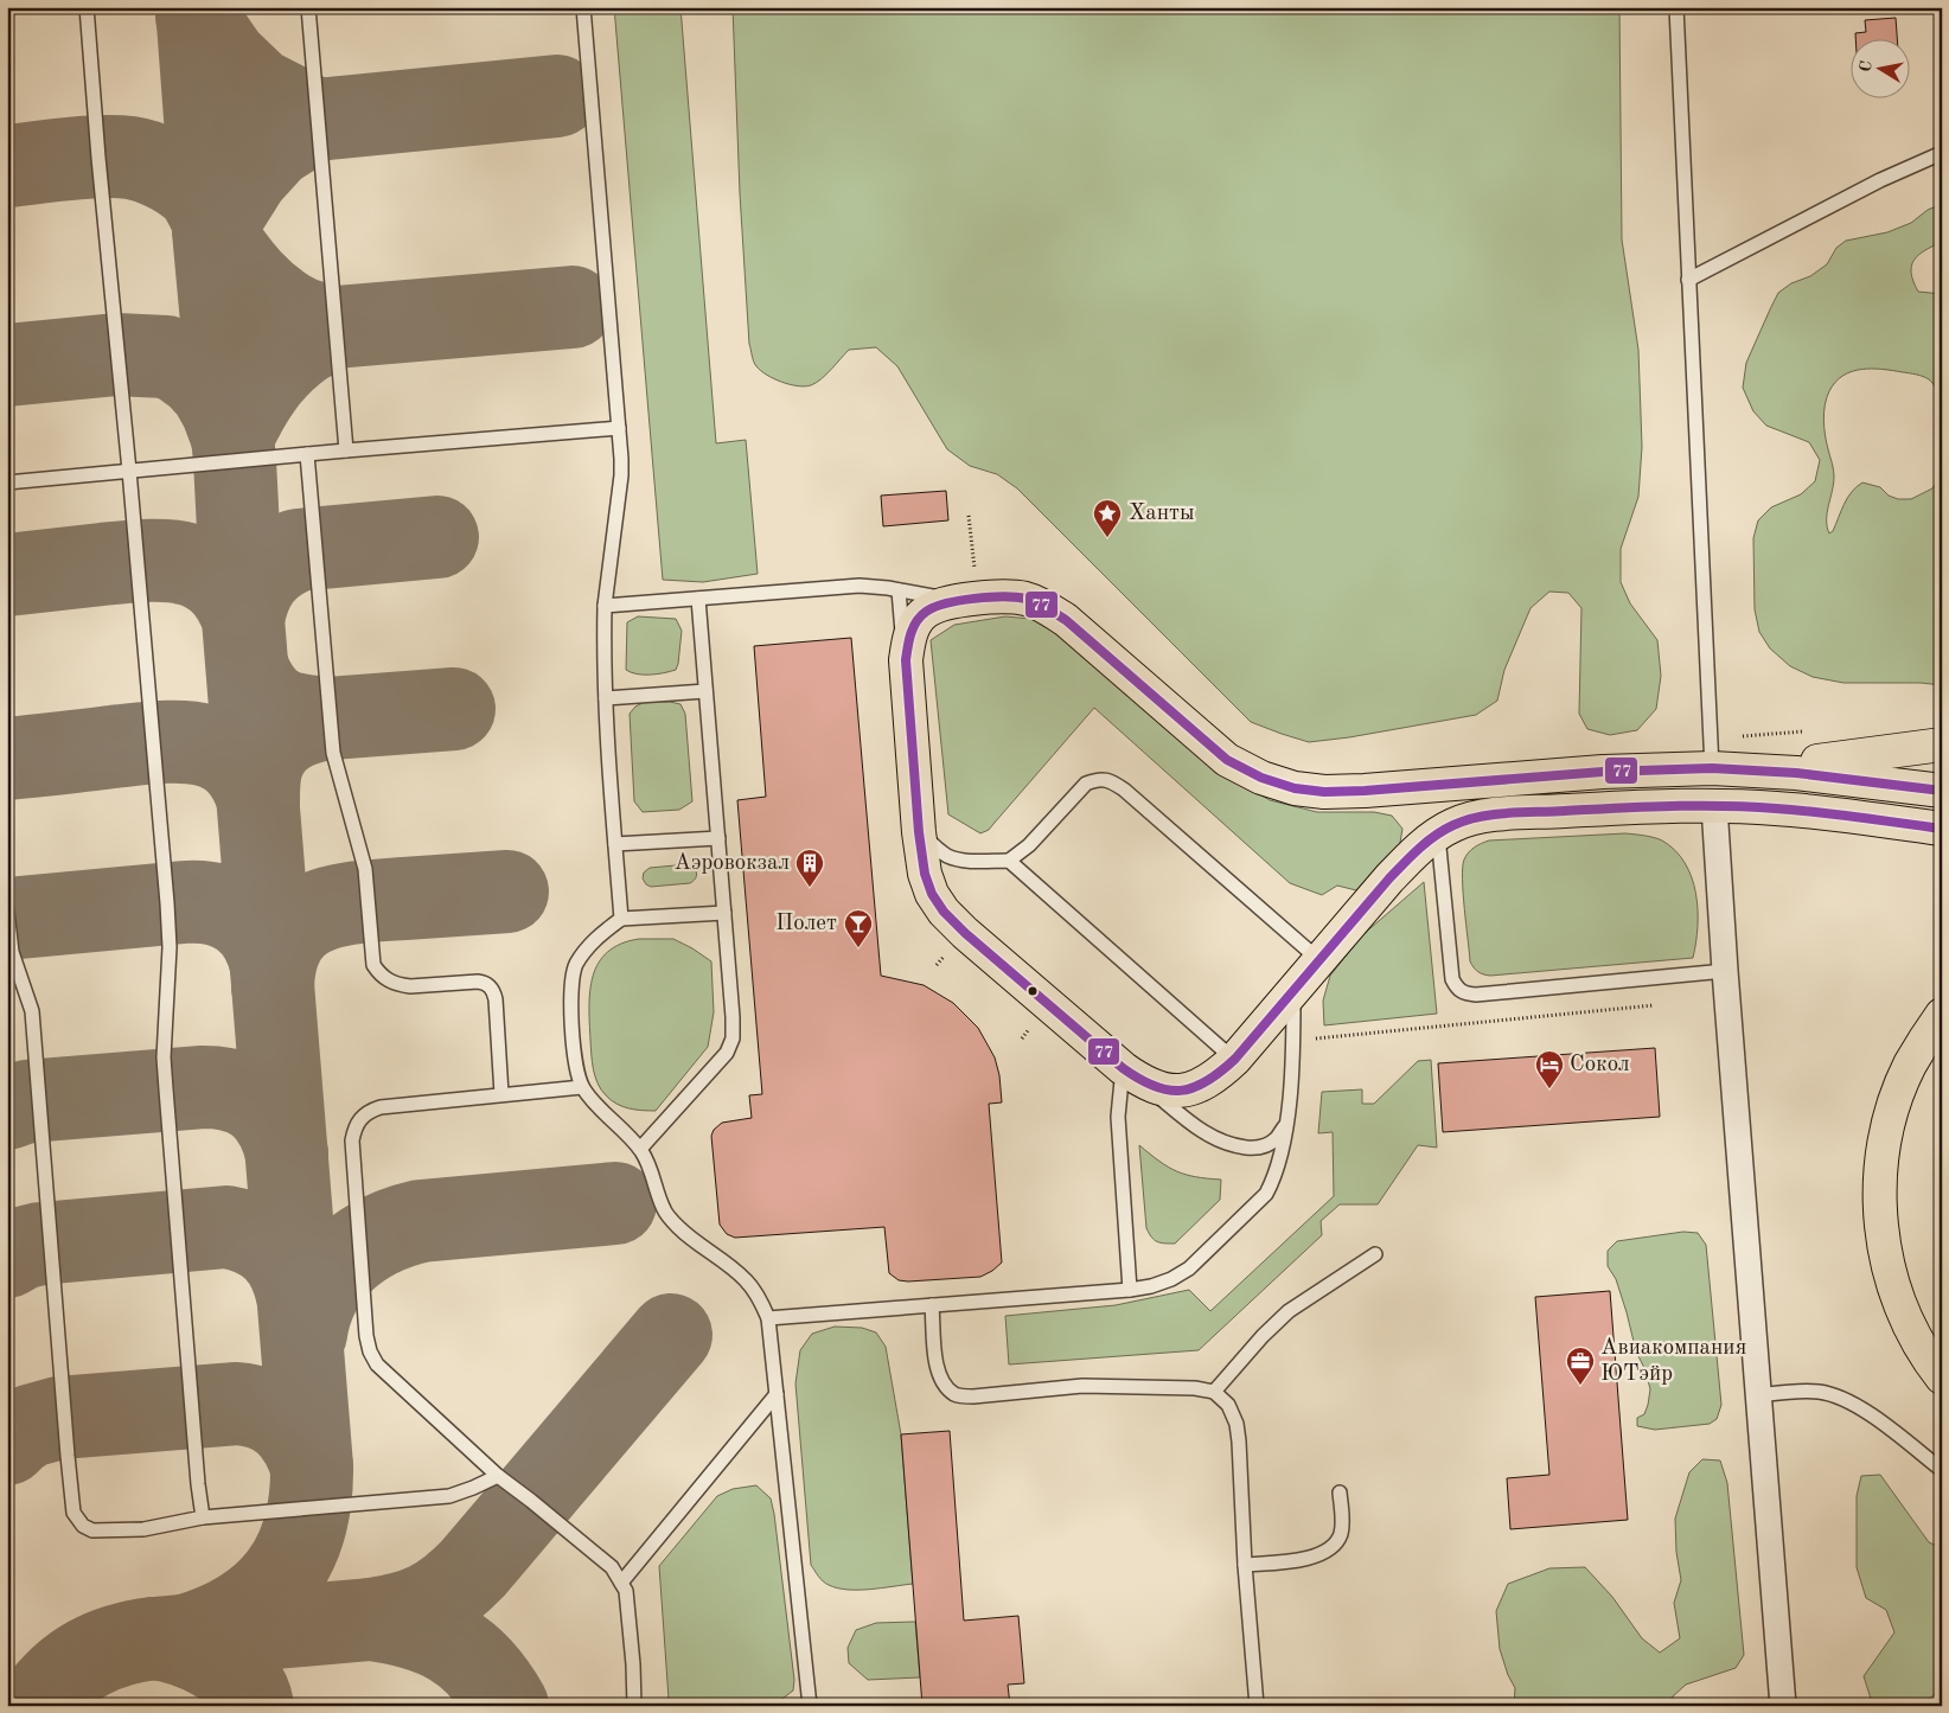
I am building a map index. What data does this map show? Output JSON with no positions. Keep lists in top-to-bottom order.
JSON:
{
  "places": {
    "place": ["Ханты"],
    "building": ["Аэровокзал"],
    "bar": ["Полет"],
    "hotel": ["Сокол"],
    "office": ["Авиакомпания ЮТэйр"]
  },
  "lines": ["transit line 77"],
  "north": "left"
}
